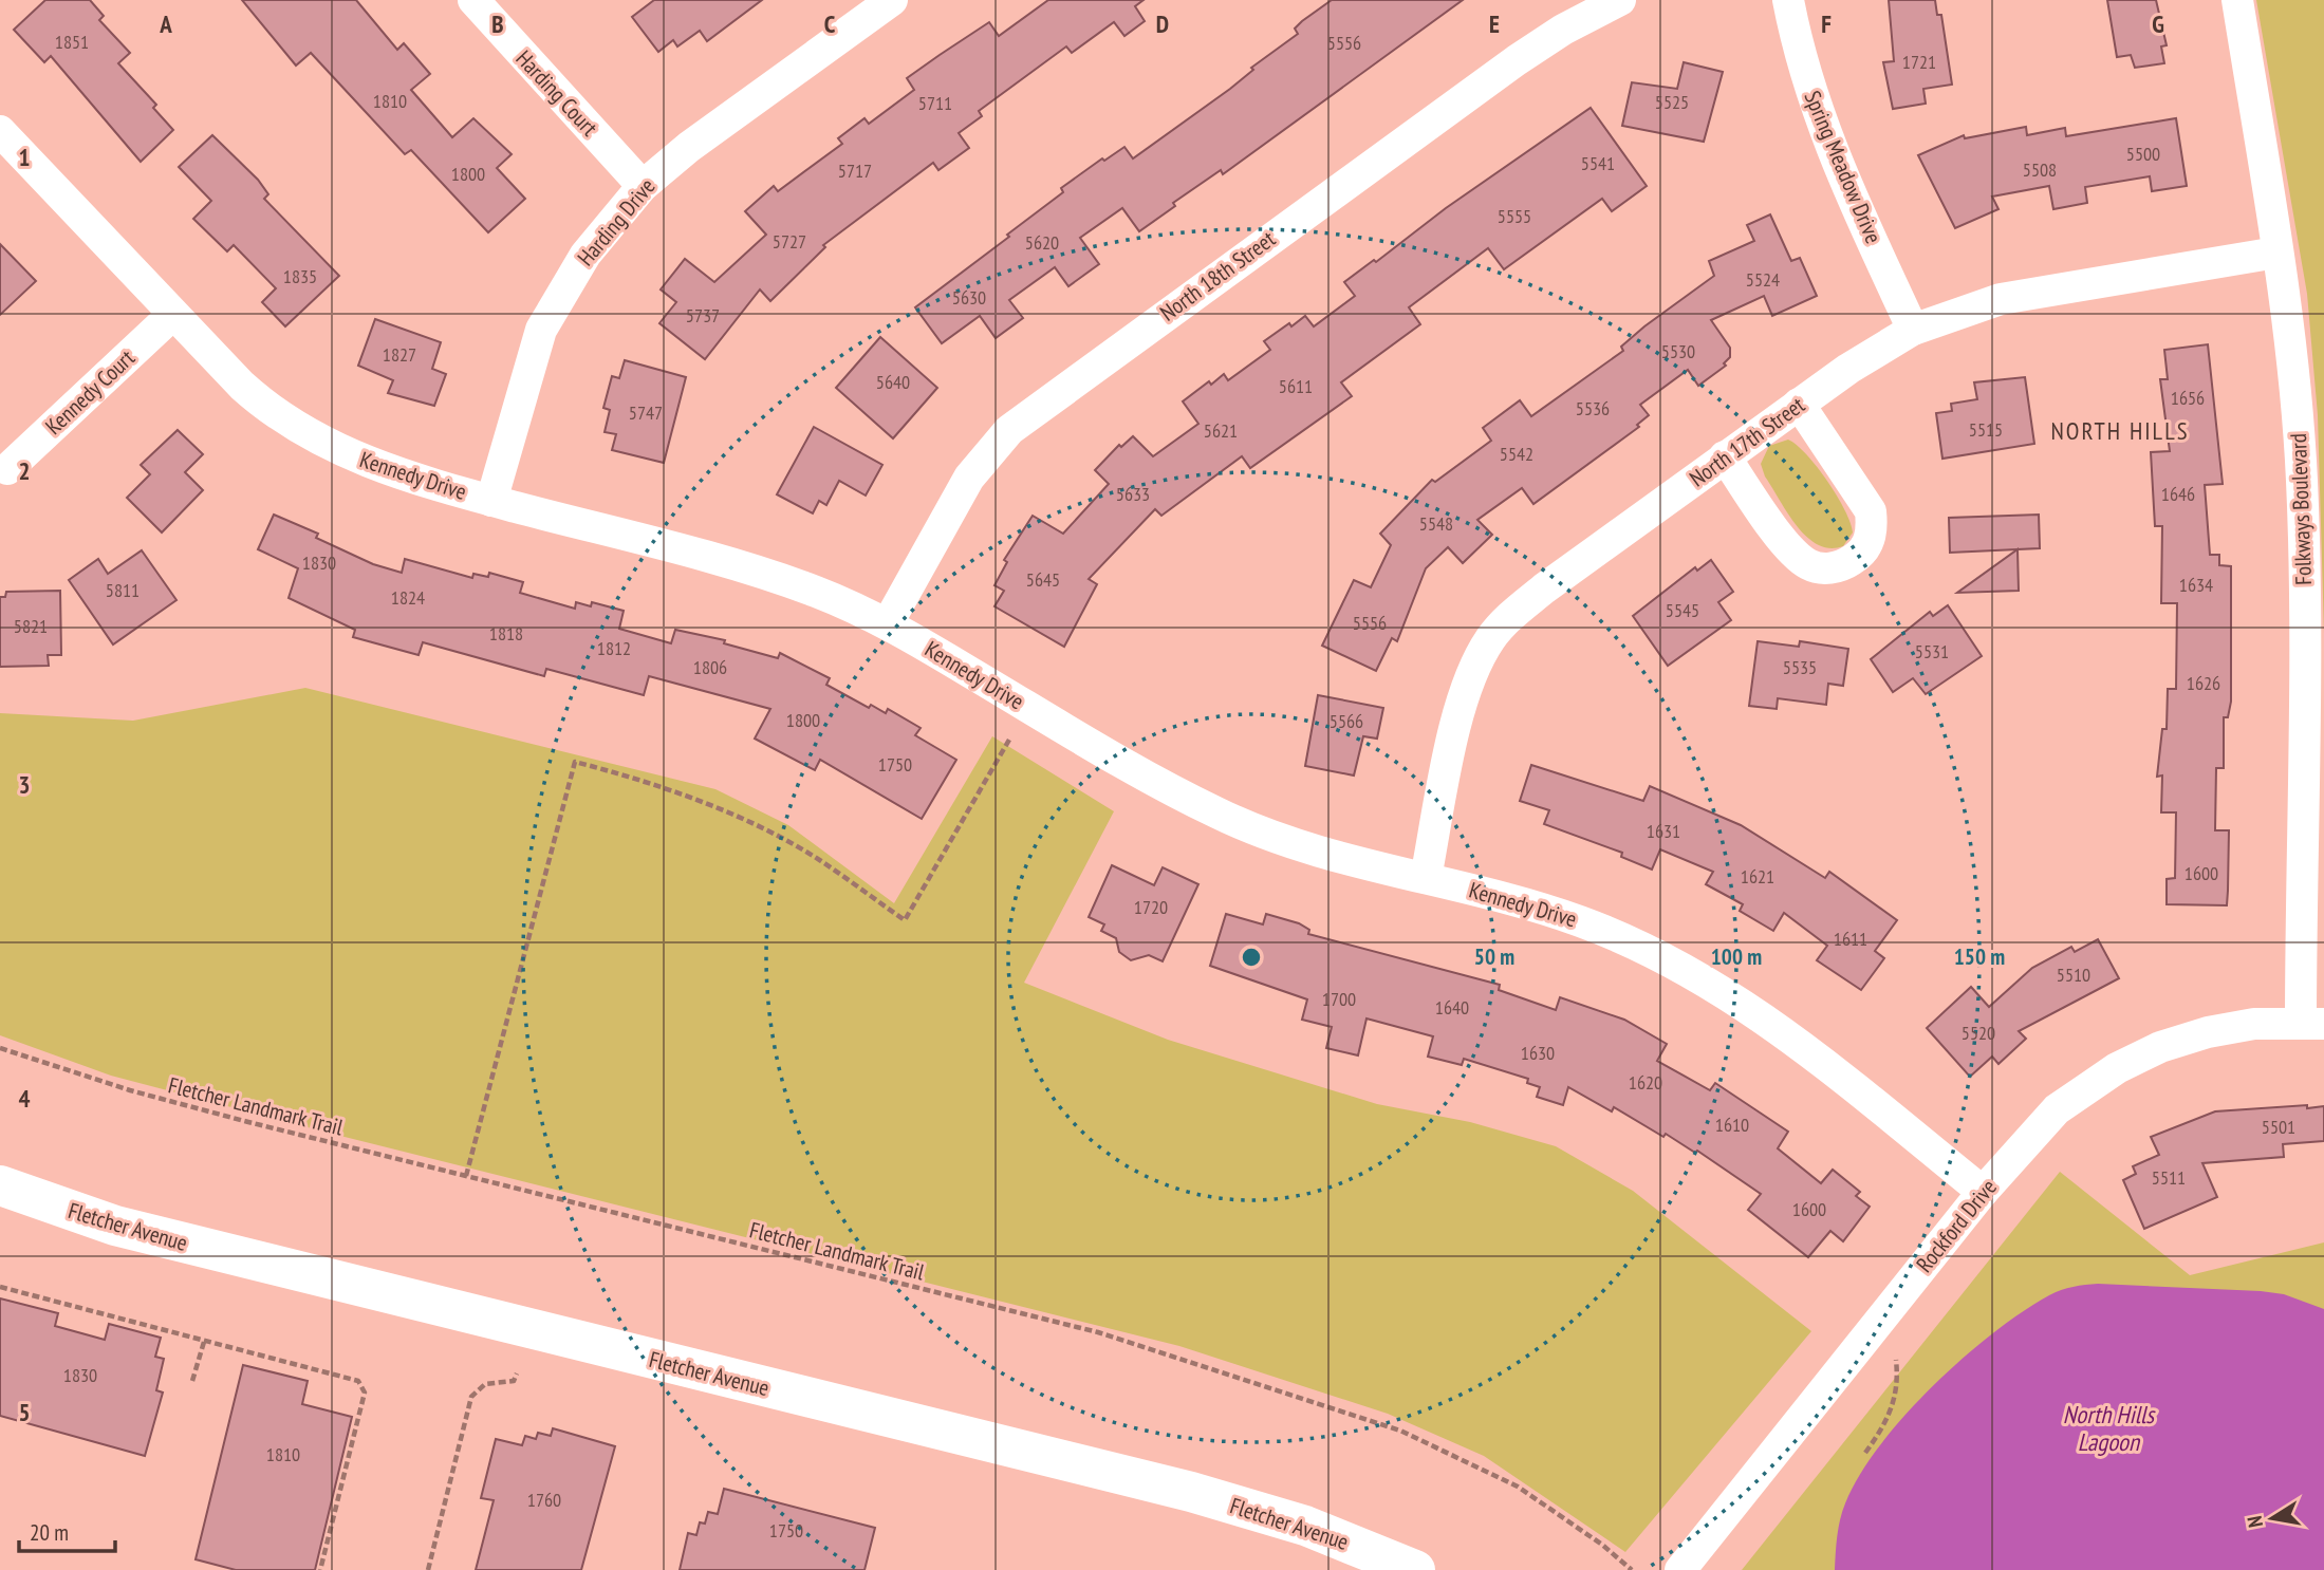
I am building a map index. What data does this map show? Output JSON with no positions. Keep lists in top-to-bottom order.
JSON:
{
  "streets": {
    "main road": ["Fletcher Avenue"],
    "street": [
      "Harding Court",
      "Spring Meadow Drive",
      "Harding Drive",
      "North 18th Street",
      "Kennedy Court",
      "North 17th Street",
      "Kennedy Drive",
      "Folkways Boulevard",
      "Rockford Drive"
    ],
    "path": ["Fletcher Landmark Trail"]
  },
  "crossings": [
    ["Harding Court", "Harding Drive"],
    ["Spring Meadow Drive", "North 17th Street"],
    ["Harding Drive", "Kennedy Drive"],
    ["North 18th Street", "Kennedy Drive"],
    ["Kennedy Court", "Kennedy Drive"],
    ["North 17th Street", "Kennedy Drive"],
    ["North 17th Street", "Folkways Boulevard"],
    ["Kennedy Drive", "Rockford Drive"],
    ["Folkways Boulevard", "Rockford Drive"]
  ],
  "districts": ["NORTH HILLS"],
  "water": ["North Hills Lagoon"],
  "house_numbers": [
    "1851",
    "5556",
    "1721",
    "1810",
    "5525",
    "5711",
    "5500",
    "5541",
    "5508",
    "5717",
    "1800",
    "5555",
    "5727",
    "5620",
    "1835",
    "5524",
    "5630",
    "5737",
    "5530",
    "1827",
    "5640",
    "5611",
    "1656",
    "5536",
    "5747",
    "5515",
    "5621",
    "5542",
    "5633",
    "1646",
    "5548",
    "1830",
    "5645",
    "1634",
    "5811",
    "1824",
    "5545",
    "5556",
    "5821",
    "1818",
    "1812",
    "5531",
    "1806",
    "5535",
    "1626",
    "1800",
    "5566",
    "1750",
    "1631",
    "1600",
    "1621",
    "1720",
    "1611",
    "5510",
    "1700",
    "1640",
    "5520",
    "1630",
    "1620",
    "1610",
    "5501",
    "5511",
    "1600",
    "1830",
    "1810",
    "1760",
    "1750"
  ],
  "scale_bar": "20 m",
  "north": "left",
  "grid": {
    "columns": [
      "A",
      "B",
      "C",
      "D",
      "E",
      "F",
      "G"
    ],
    "rows": [
      "1",
      "2",
      "3",
      "4",
      "5"
    ]
  },
  "rings": ["50 m", "100 m", "150 m"]
}
